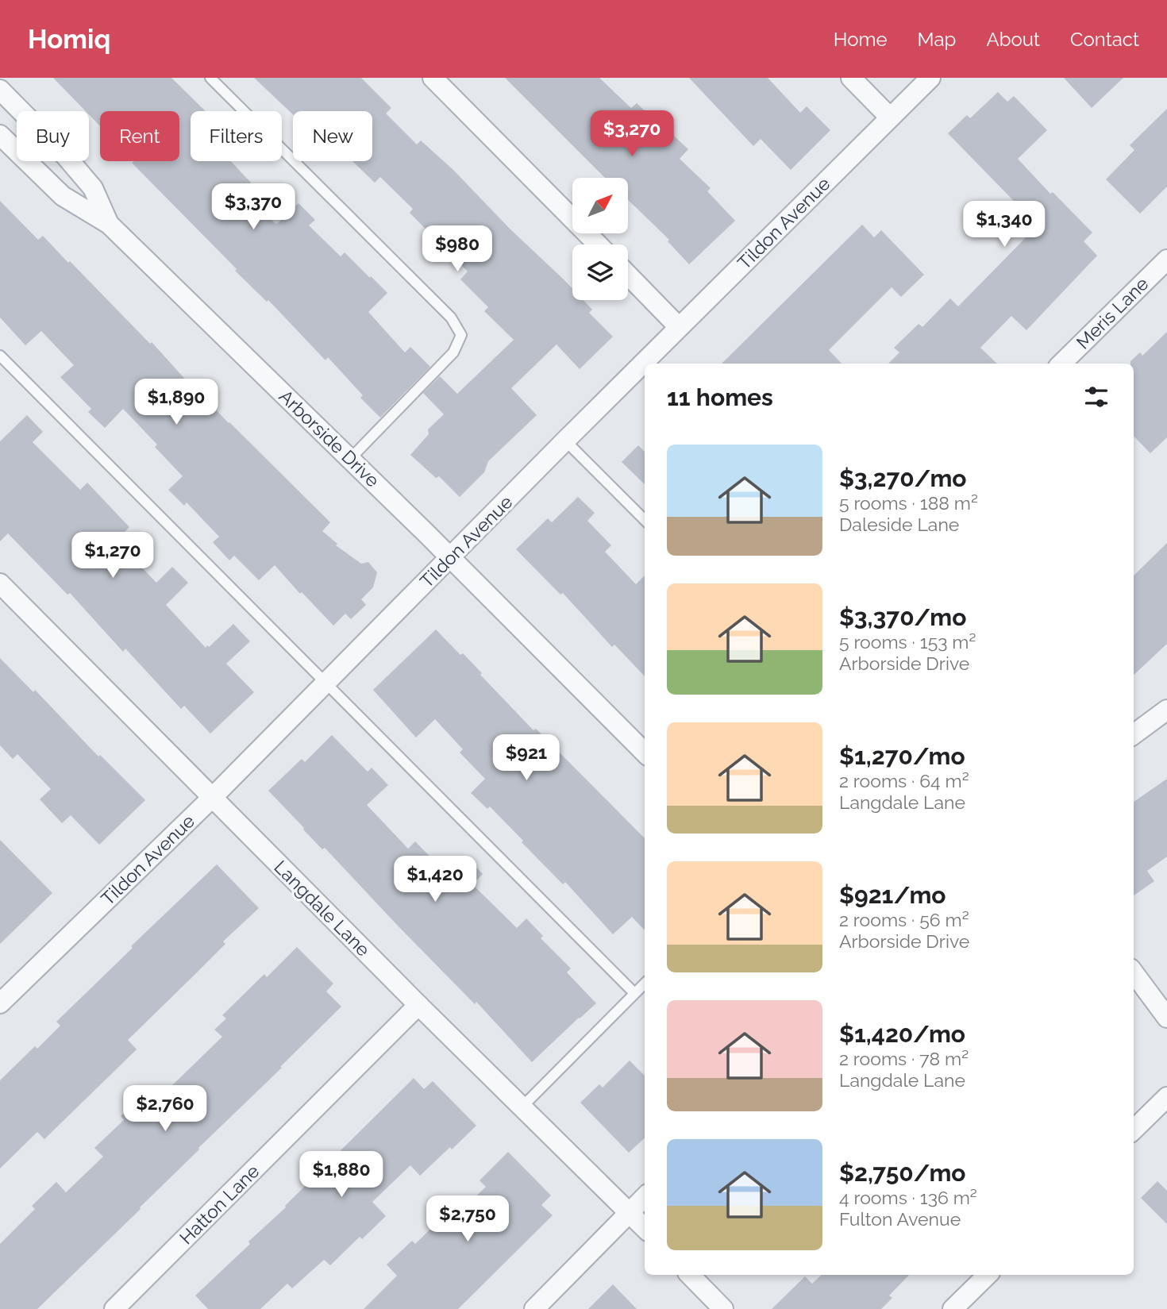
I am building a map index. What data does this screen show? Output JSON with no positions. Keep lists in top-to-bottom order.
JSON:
{
  "streets": {
    "street": [
      "Tildon Avenue",
      "Meris Lane",
      "Arborside Drive",
      "Langdale Lane",
      "Hatton Lane"
    ]
  },
  "crossings": [
    ["Tildon Avenue", "Arborside Drive"],
    ["Tildon Avenue", "Langdale Lane"],
    ["Langdale Lane", "Hatton Lane"]
  ],
  "north": "top right",
  "page": {
    "header": "Homiq",
    "nav": [
      "Home",
      "Map",
      "About",
      "Contact"
    ],
    "price": [
      "$3,270",
      "$3,370",
      "$1,340",
      "$980",
      "$1,890",
      "$1,270",
      "$921",
      "$1,420",
      "$2,760",
      "$1,880",
      "$2,750"
    ],
    "chip": [
      "Buy",
      "Rent",
      "Filters",
      "New"
    ],
    "heading": "11 homes",
    "list": [
      {
        "name": "$3,270/mo",
        "note": "5 rooms · 188 m² · Daleside Lane"
      },
      {
        "name": "$3,370/mo",
        "note": "5 rooms · 153 m² · Arborside Drive"
      },
      {
        "name": "$1,270/mo",
        "note": "2 rooms · 64 m² · Langdale Lane"
      },
      {
        "name": "$921/mo",
        "note": "2 rooms · 56 m² · Arborside Drive"
      },
      {
        "name": "$1,420/mo",
        "note": "2 rooms · 78 m² · Langdale Lane"
      },
      {
        "name": "$2,750/mo",
        "note": "4 rooms · 136 m² · Fulton Avenue"
      }
    ]
  }
}
